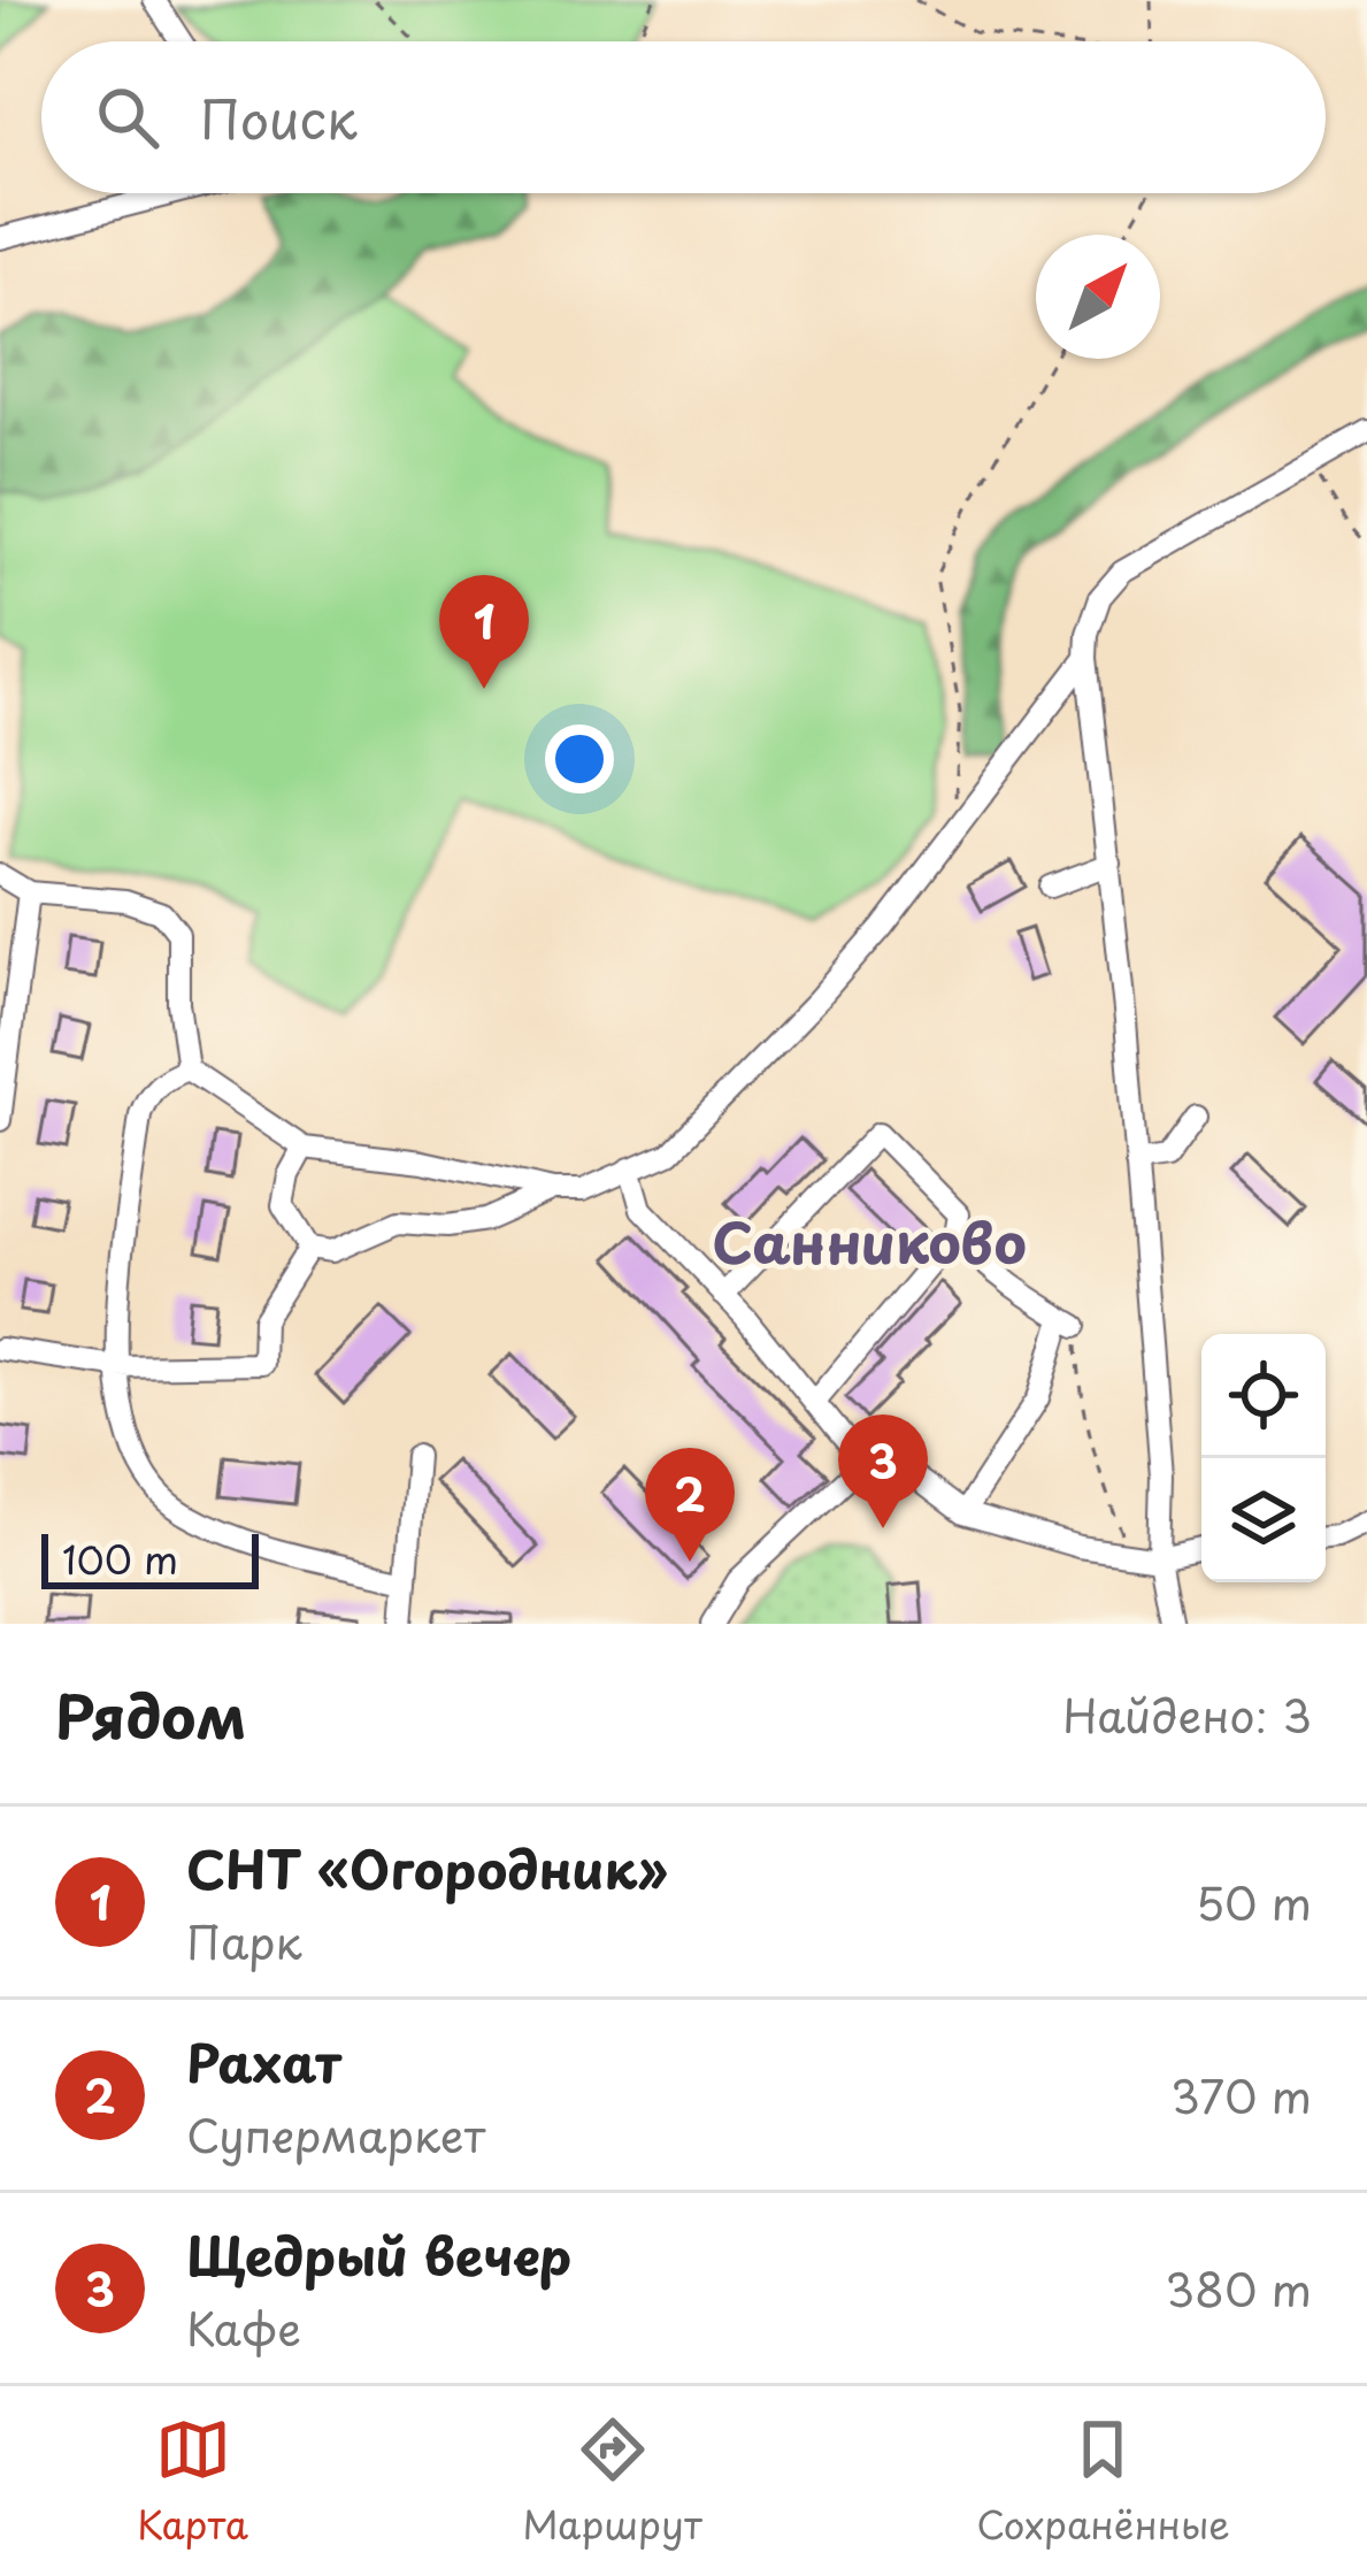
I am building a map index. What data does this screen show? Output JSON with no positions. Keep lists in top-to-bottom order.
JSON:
{
  "districts": ["Санниково"],
  "scale_bar": "100 m",
  "north": "top right",
  "page": {
    "search": "Поиск",
    "pins": ["1", "3", "2"],
    "scale": "100 m",
    "heading": ["Рядом", "Найдено: 3"],
    "list": [
      {
        "mark": "1",
        "name": "СНТ «Огородник»",
        "note": "Парк",
        "value": "50 m"
      },
      {
        "mark": "2",
        "name": "Рахат",
        "note": "Супермаркет",
        "value": "370 m"
      },
      {
        "mark": "3",
        "name": "Щедрый вечер",
        "note": "Кафе",
        "value": "380 m"
      }
    ],
    "nav": ["Карта", "Маршрут", "Сохранённые"]
  }
}
